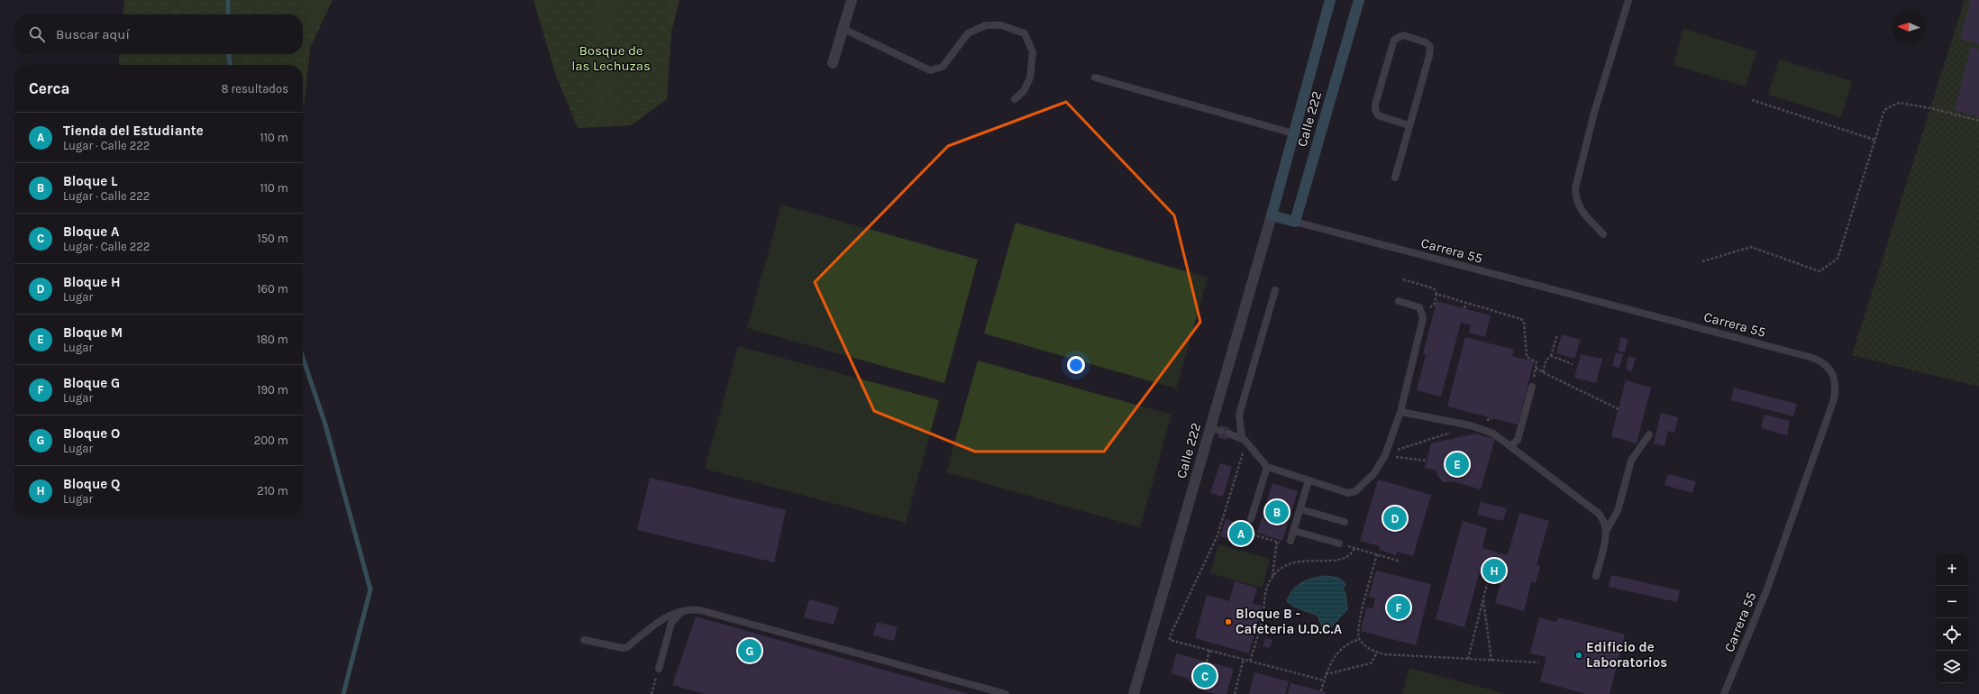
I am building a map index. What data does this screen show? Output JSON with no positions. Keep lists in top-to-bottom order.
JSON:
{
  "streets": {
    "street": ["Calle 222"],
    "lane": ["Carrera 55"]
  },
  "crossings": [
    ["Calle 222", "Carrera 55"]
  ],
  "parks": ["Bosque de las Lechuzas"],
  "places": ["Bloque B - Cafeteria U.D.C.A", "Edificio de Laboratorios"],
  "north": "left",
  "page": {
    "search": "Buscar aquí",
    "heading": ["Cerca", "8 resultados"],
    "list": [
      {
        "mark": "A",
        "name": "Tienda del Estudiante",
        "note": "Lugar · Calle 222",
        "value": "110 m"
      },
      {
        "mark": "B",
        "name": "Bloque L",
        "note": "Lugar · Calle 222",
        "value": "110 m"
      },
      {
        "mark": "C",
        "name": "Bloque A",
        "note": "Lugar · Calle 222",
        "value": "150 m"
      },
      {
        "mark": "D",
        "name": "Bloque H",
        "note": "Lugar",
        "value": "160 m"
      },
      {
        "mark": "E",
        "name": "Bloque M",
        "note": "Lugar",
        "value": "180 m"
      },
      {
        "mark": "F",
        "name": "Bloque G",
        "note": "Lugar",
        "value": "190 m"
      },
      {
        "mark": "G",
        "name": "Bloque O",
        "note": "Lugar",
        "value": "200 m"
      },
      {
        "mark": "H",
        "name": "Bloque Q",
        "note": "Lugar",
        "value": "210 m"
      }
    ],
    "pins": [
      "E",
      "B",
      "D",
      "A",
      "H",
      "F",
      "G",
      "C"
    ],
    "map_buttons": ["+", "−"]
  }
}
